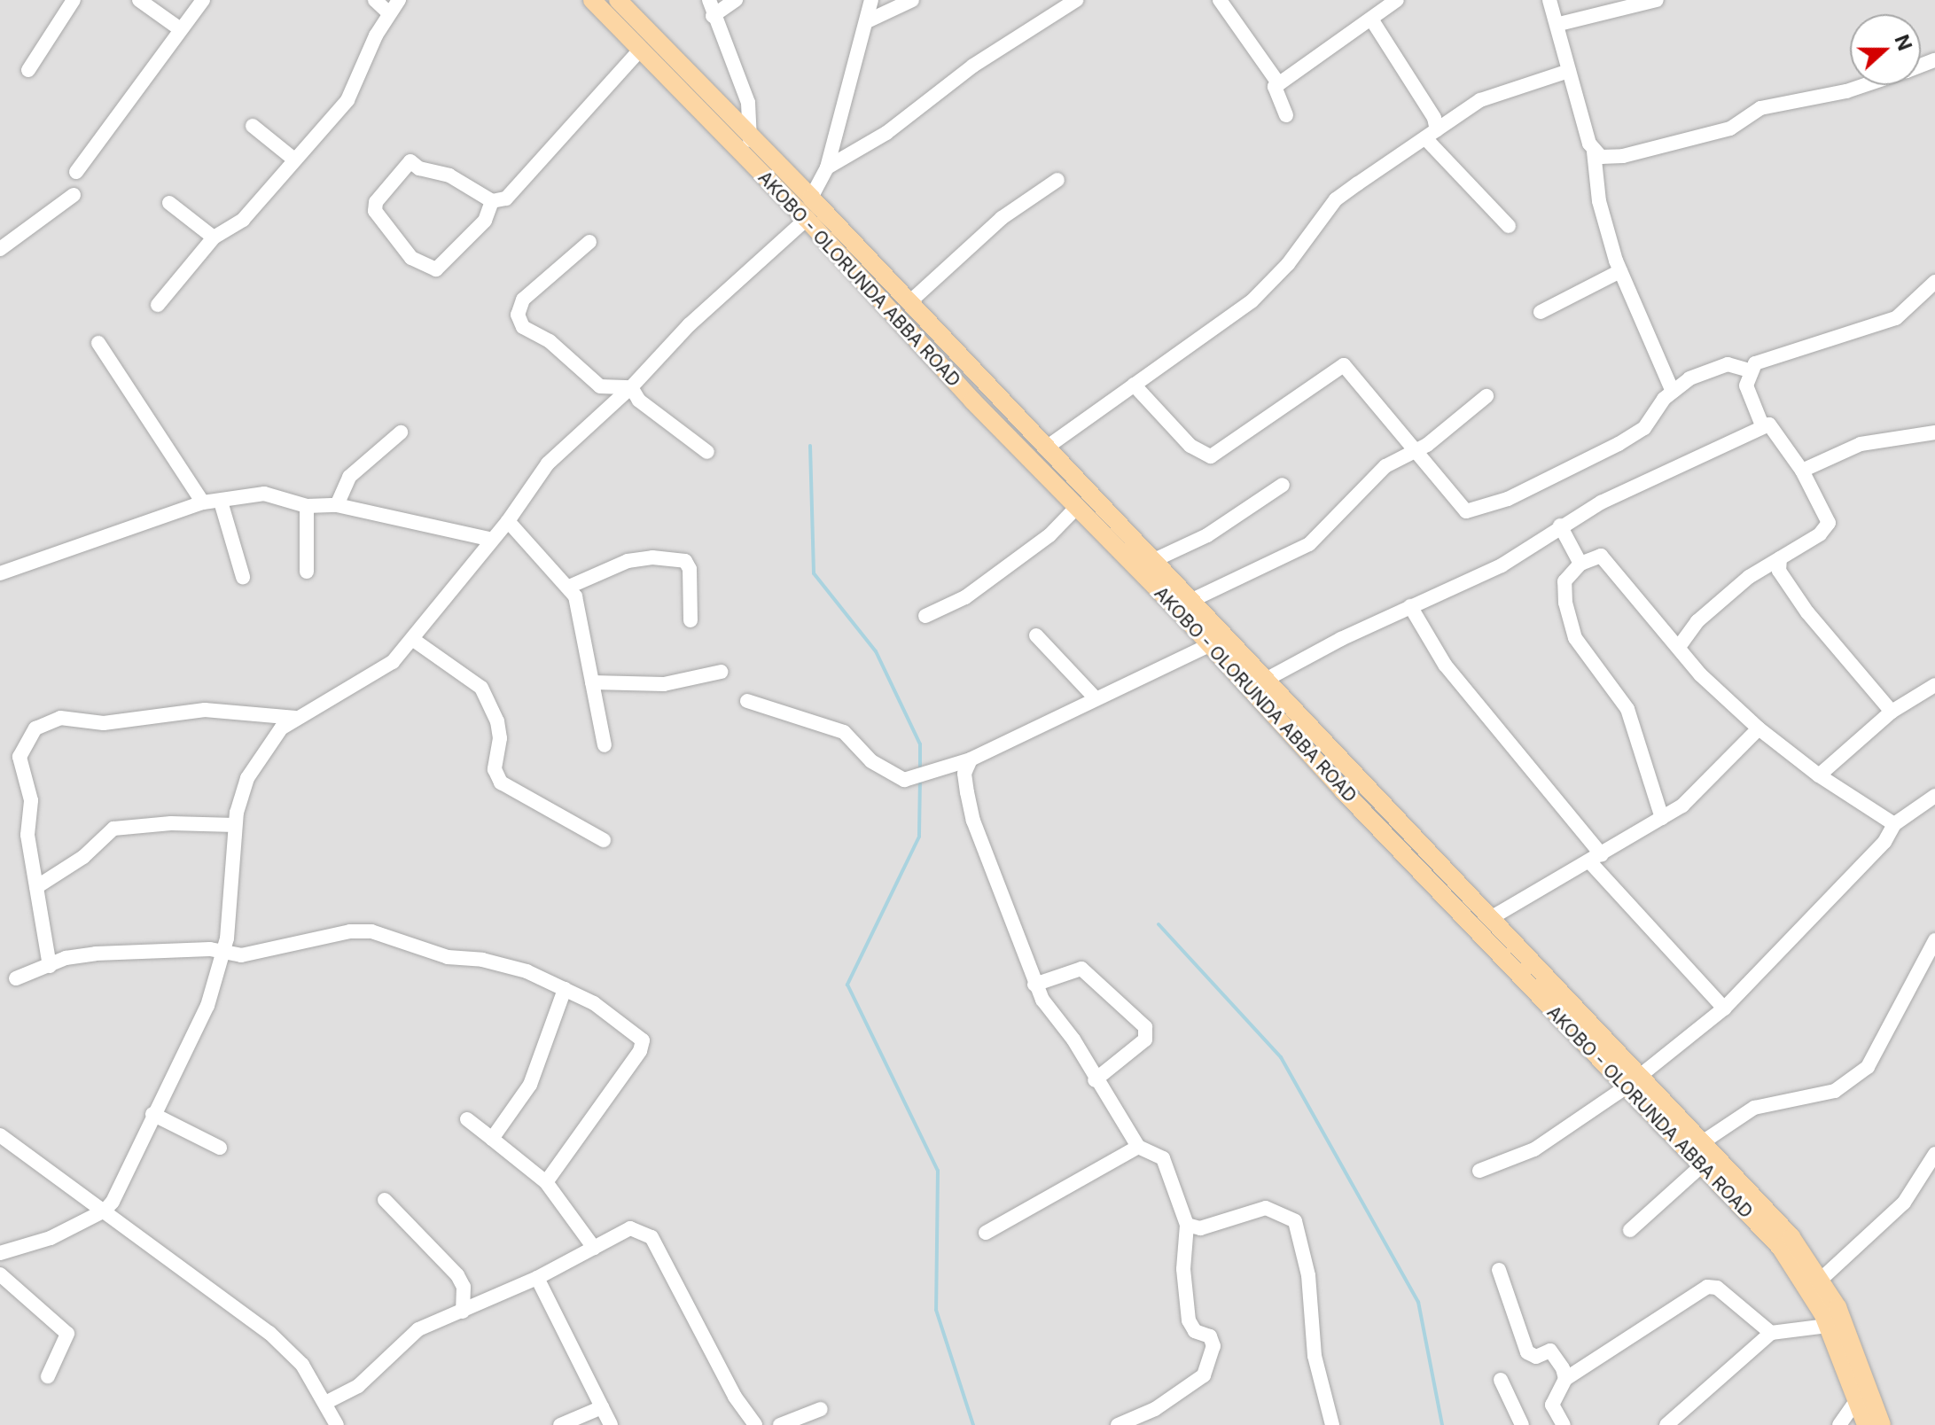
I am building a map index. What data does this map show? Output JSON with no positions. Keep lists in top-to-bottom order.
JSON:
{
  "streets": {
    "main road": ["AKOBO - OLORUNDA ABBA ROAD"]
  },
  "north": "right"
}
